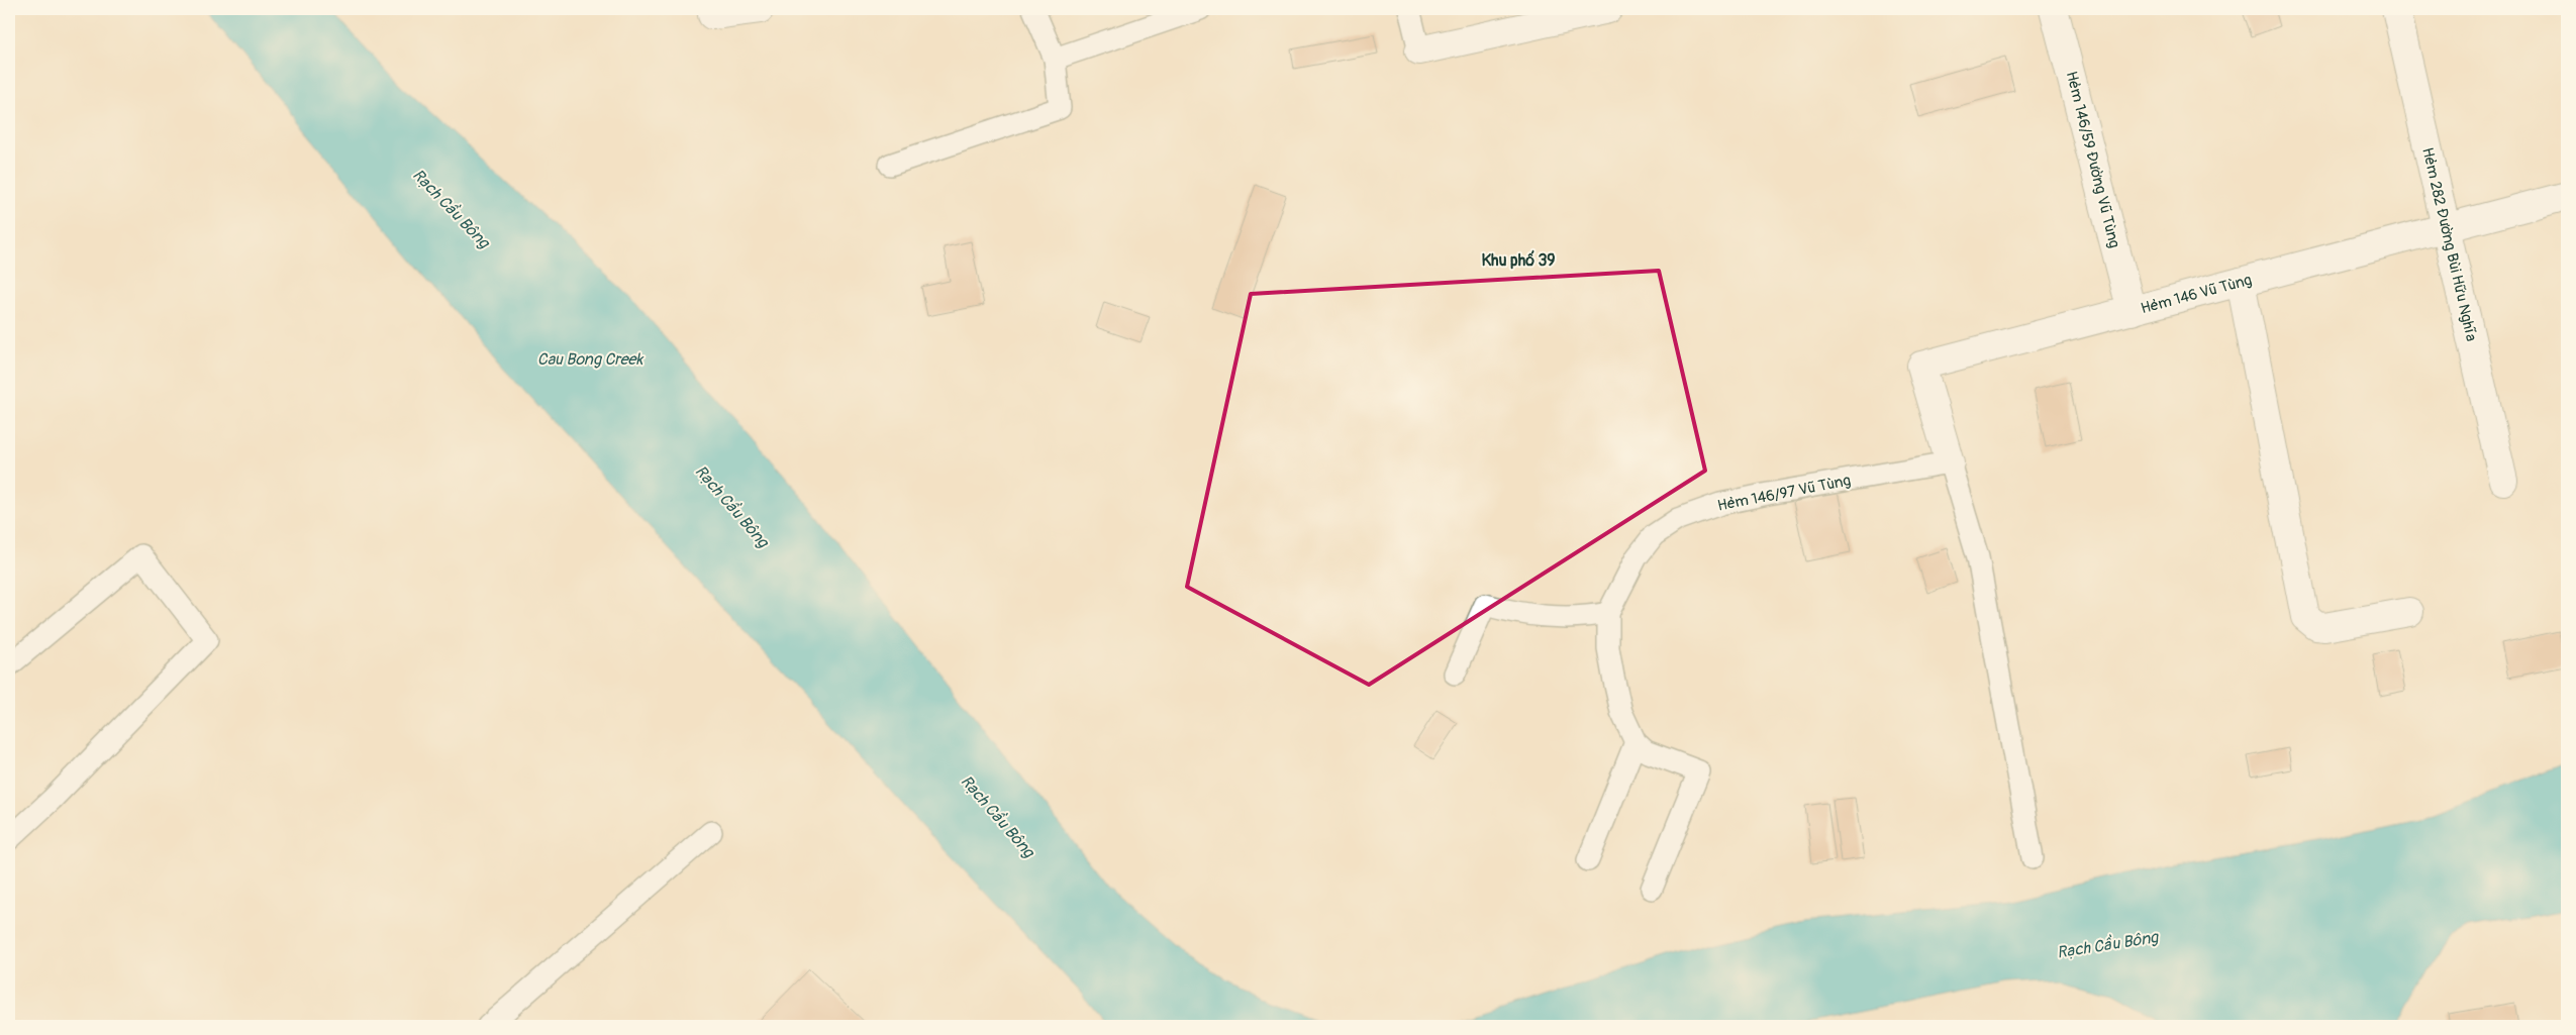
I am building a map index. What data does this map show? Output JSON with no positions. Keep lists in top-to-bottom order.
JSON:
{
  "streets": {
    "street": ["Hẻm 146/59 Đường Vũ Tùng", "Hẻm 282 Đường Bùi Hữu Nghĩa", "Hẻm 146 Vũ Tùng"],
    "lane": ["Hẻm 146/97 Vũ Tùng"]
  },
  "crossings": [
    ["Hẻm 146/59 Đường Vũ Tùng", "Hẻm 146 Vũ Tùng"],
    ["Hẻm 282 Đường Bùi Hữu Nghĩa", "Hẻm 146 Vũ Tùng"],
    ["Hẻm 146 Vũ Tùng", "Hẻm 146/97 Vũ Tùng"]
  ],
  "districts": ["Khu phố 39"],
  "water": ["Rạch Cầu Bông", "Cau Bong Creek"]
}
